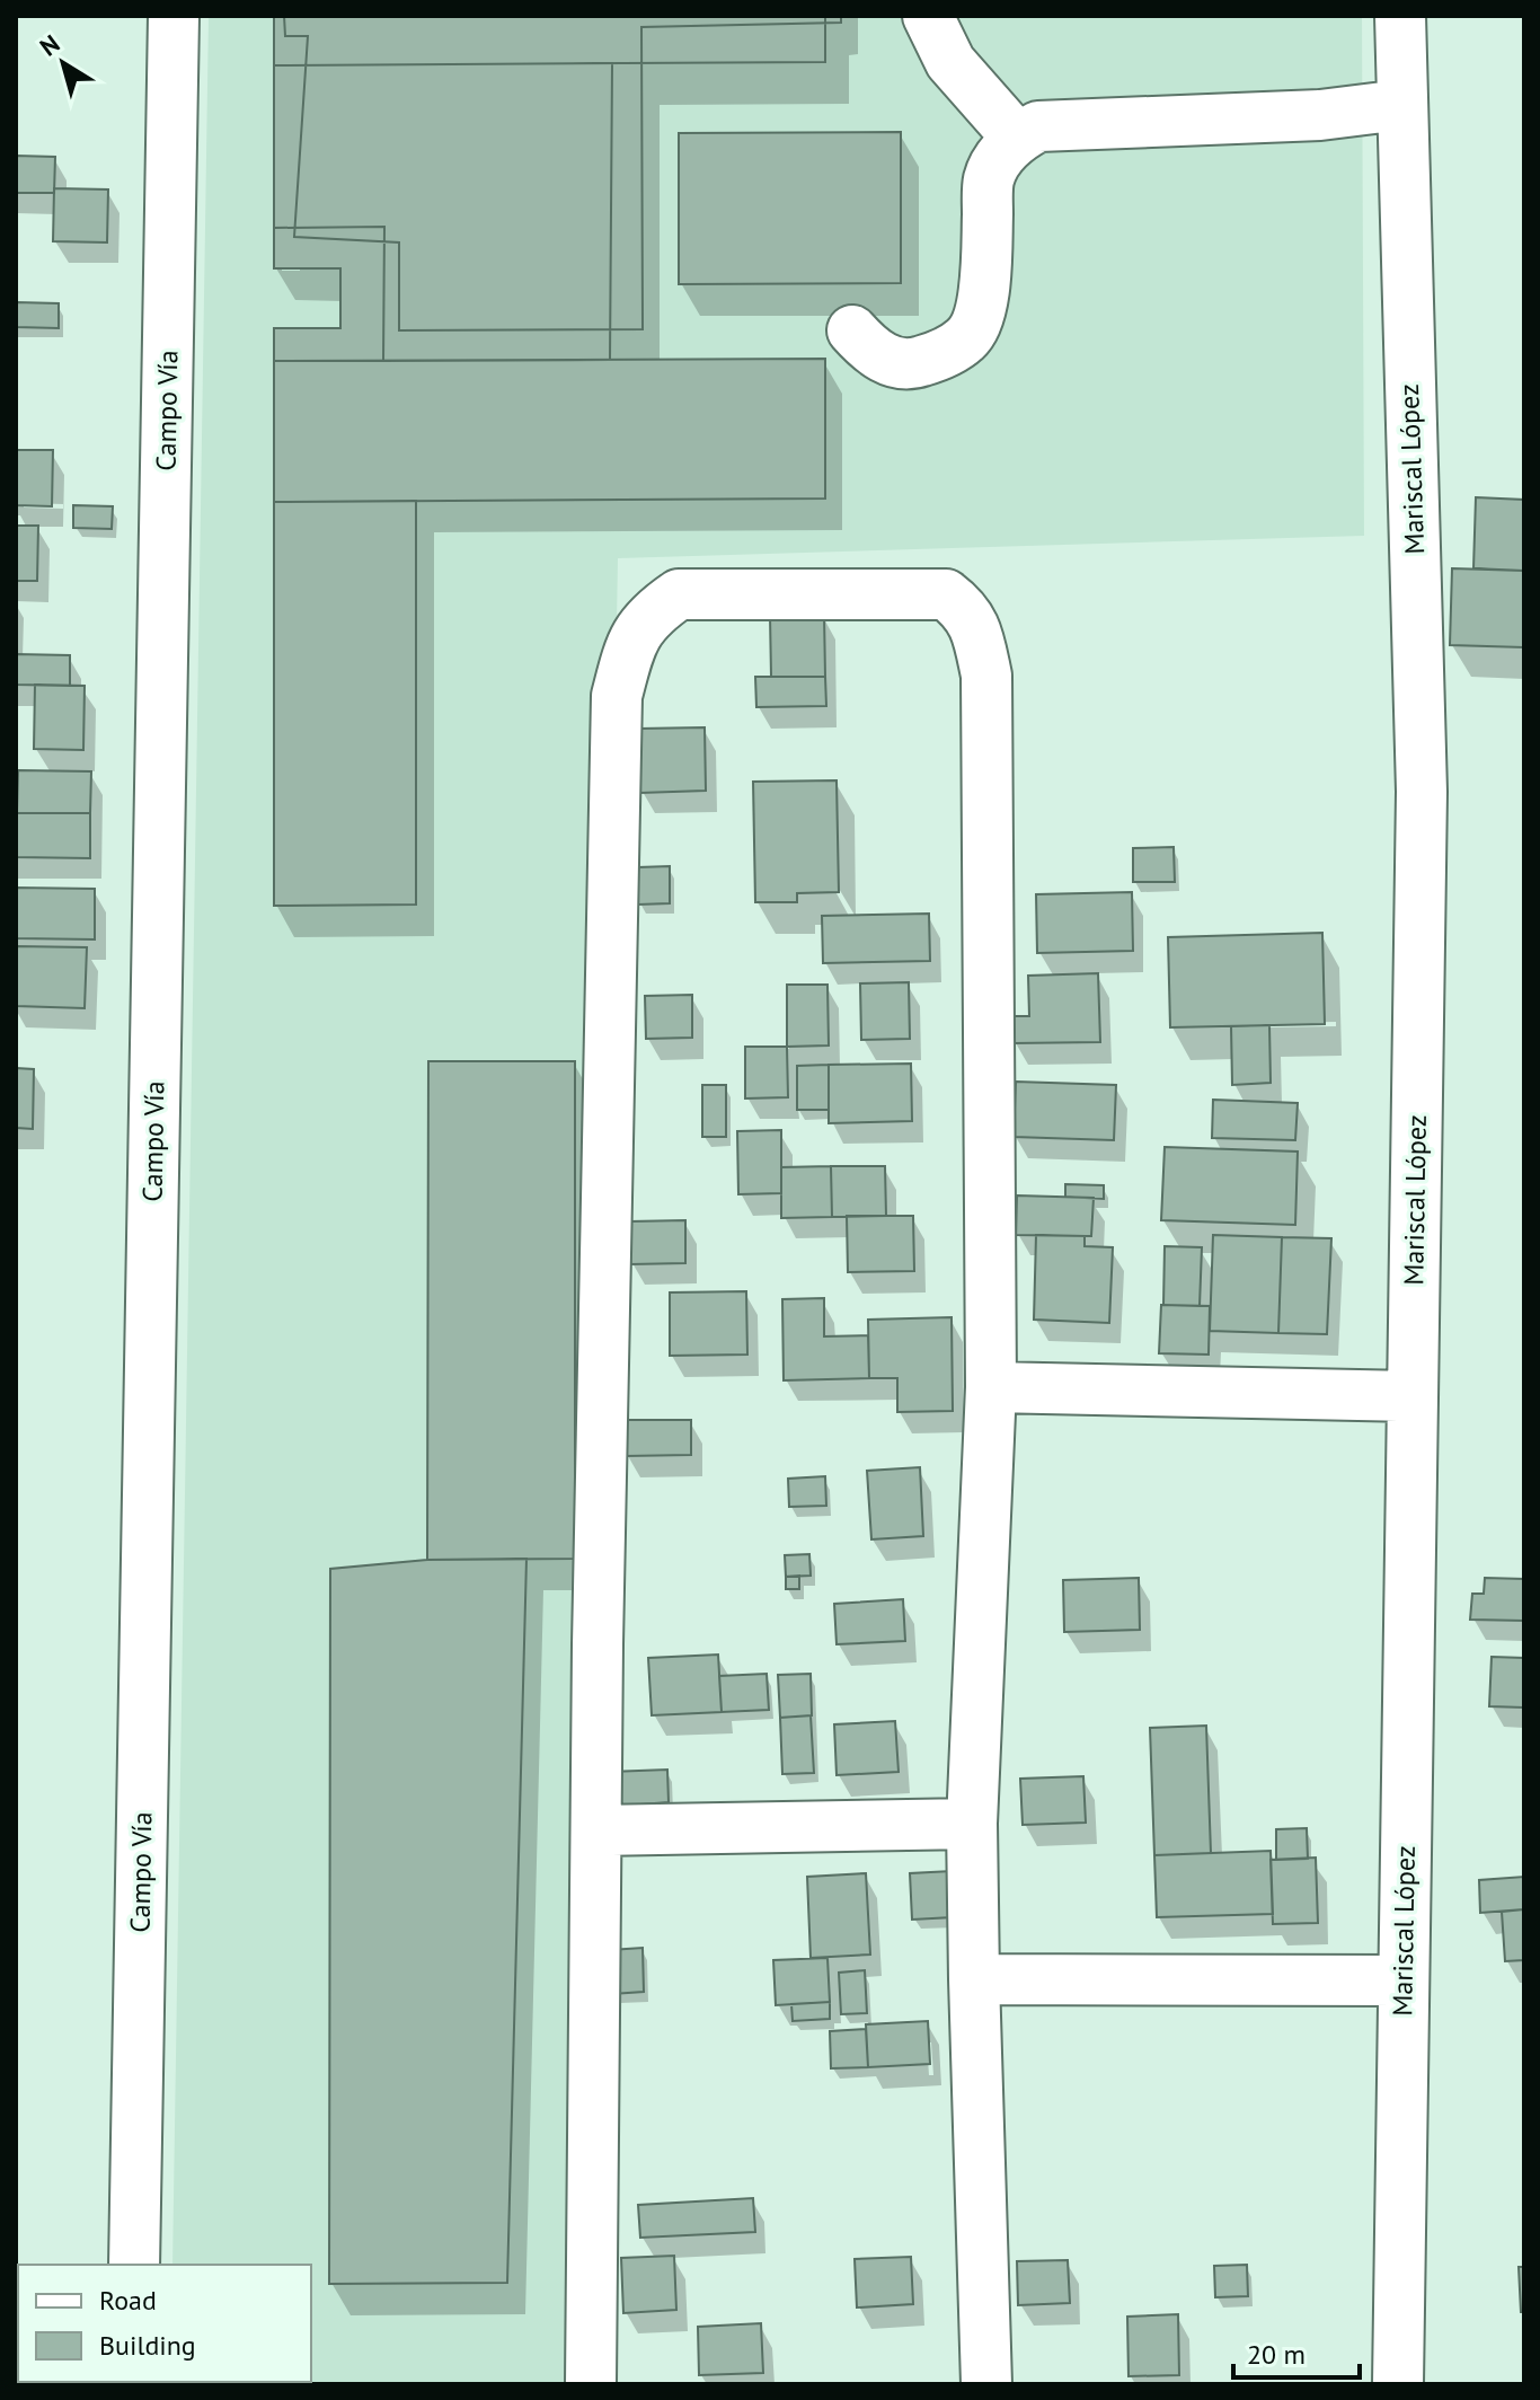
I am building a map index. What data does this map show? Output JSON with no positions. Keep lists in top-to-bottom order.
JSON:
{
  "streets": {
    "street": ["Campo Vía", "Mariscal López"]
  },
  "legend": ["Road", "Building"],
  "scale_bar": "20 m",
  "north": "top left"
}
